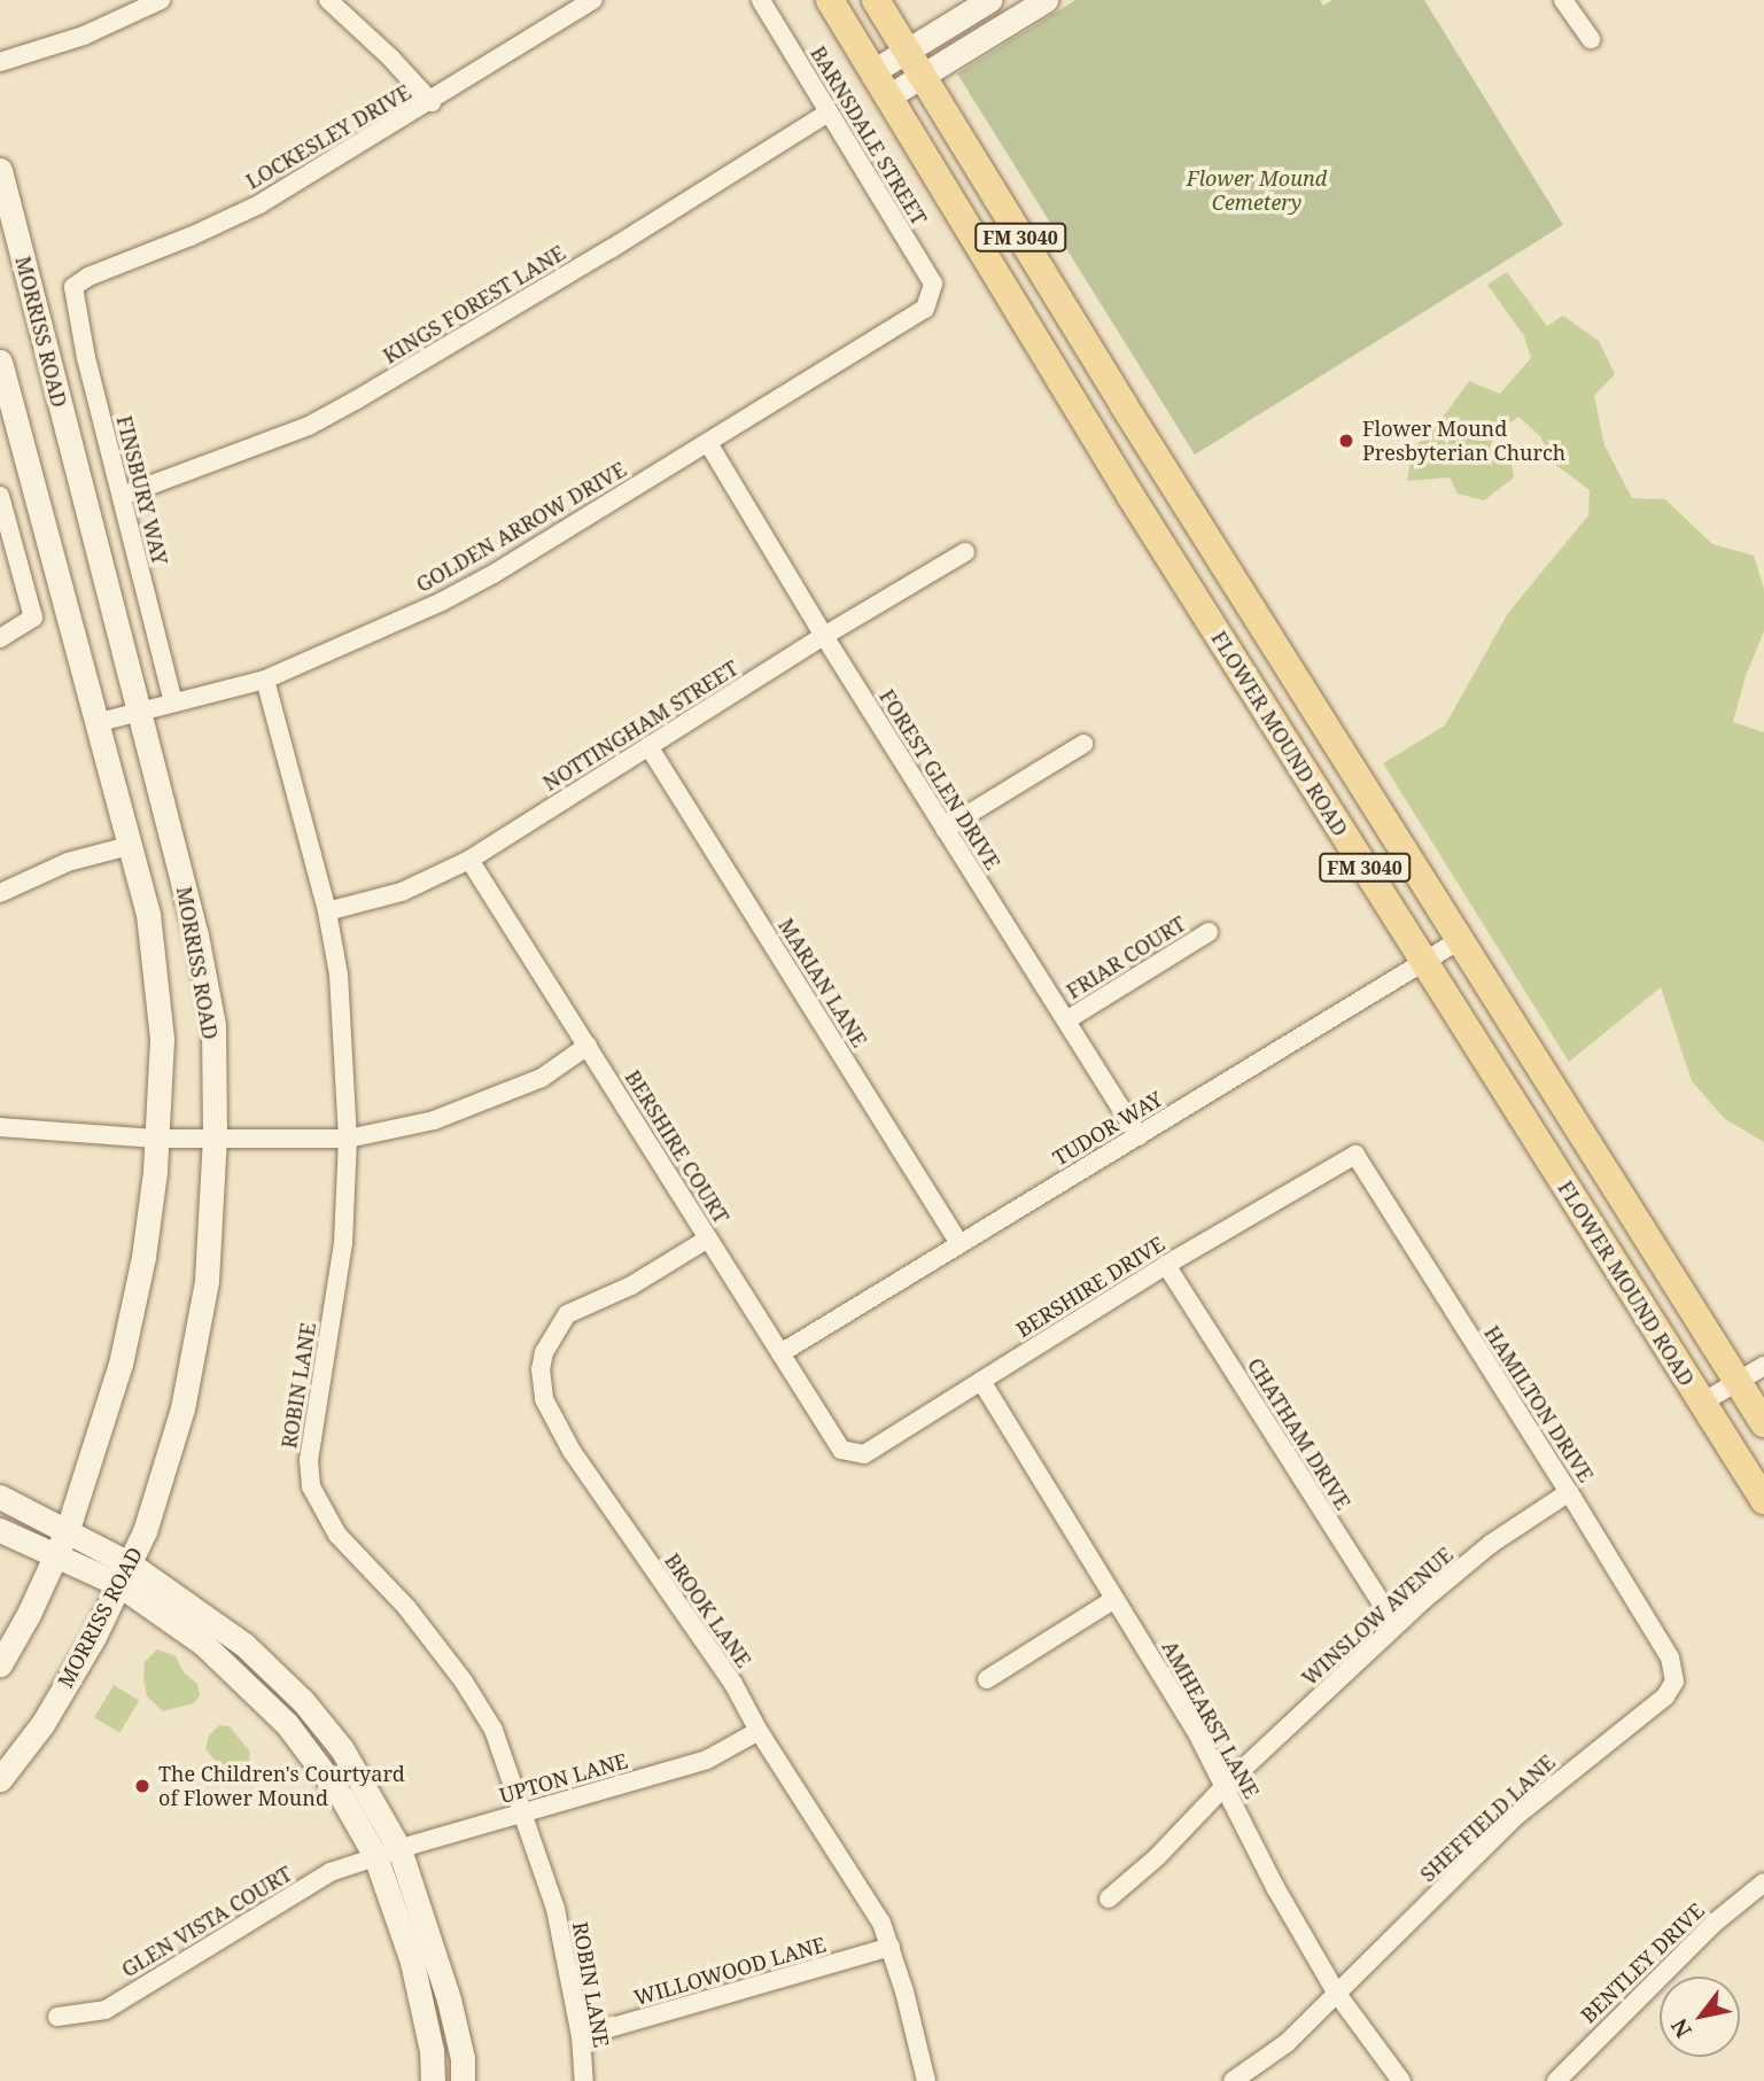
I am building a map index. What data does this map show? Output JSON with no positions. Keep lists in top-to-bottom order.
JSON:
{
  "streets": {
    "main road": ["FM 3040", "MORRISS ROAD", "FLOWER MOUND ROAD"],
    "street": [
      "BARNSDALE STREET",
      "LOCKESLEY DRIVE",
      "KINGS FOREST LANE",
      "FINSBURY WAY",
      "GOLDEN ARROW DRIVE",
      "NOTTINGHAM STREET",
      "FOREST GLEN DRIVE",
      "FRIAR COURT",
      "MARIAN LANE",
      "TUDOR WAY",
      "BERSHIRE COURT",
      "BERSHIRE DRIVE",
      "ROBIN LANE",
      "HAMILTON DRIVE",
      "CHATHAM DRIVE",
      "BROOK LANE",
      "WINSLOW AVENUE",
      "AMHEARST LANE",
      "UPTON LANE",
      "SHEFFIELD LANE",
      "GLEN VISTA COURT",
      "BENTLEY DRIVE",
      "WILLOWOOD LANE"
    ]
  },
  "crossings": [
    ["BARNSDALE STREET", "KINGS FOREST LANE"],
    ["BARNSDALE STREET", "GOLDEN ARROW DRIVE"],
    ["LOCKESLEY DRIVE", "FINSBURY WAY"],
    ["KINGS FOREST LANE", "FINSBURY WAY"],
    ["MORRISS ROAD", "GOLDEN ARROW DRIVE"],
    ["FINSBURY WAY", "GOLDEN ARROW DRIVE"],
    ["GOLDEN ARROW DRIVE", "FOREST GLEN DRIVE"],
    ["GOLDEN ARROW DRIVE", "ROBIN LANE"],
    ["NOTTINGHAM STREET", "FOREST GLEN DRIVE"],
    ["NOTTINGHAM STREET", "MARIAN LANE"],
    ["NOTTINGHAM STREET", "BERSHIRE COURT"],
    ["NOTTINGHAM STREET", "ROBIN LANE"],
    ["FLOWER MOUND ROAD", "TUDOR WAY"],
    ["FOREST GLEN DRIVE", "FRIAR COURT"],
    ["FOREST GLEN DRIVE", "TUDOR WAY"],
    ["MARIAN LANE", "TUDOR WAY"],
    ["TUDOR WAY", "BERSHIRE COURT"],
    ["BERSHIRE COURT", "BERSHIRE DRIVE"],
    ["BERSHIRE COURT", "BROOK LANE"],
    ["BERSHIRE DRIVE", "HAMILTON DRIVE"],
    ["BERSHIRE DRIVE", "CHATHAM DRIVE"],
    ["BERSHIRE DRIVE", "AMHEARST LANE"],
    ["ROBIN LANE", "UPTON LANE"],
    ["ROBIN LANE", "WILLOWOOD LANE"],
    ["HAMILTON DRIVE", "WINSLOW AVENUE"],
    ["HAMILTON DRIVE", "SHEFFIELD LANE"],
    ["CHATHAM DRIVE", "WINSLOW AVENUE"],
    ["BROOK LANE", "UPTON LANE"],
    ["BROOK LANE", "WILLOWOOD LANE"],
    ["WINSLOW AVENUE", "AMHEARST LANE"],
    ["AMHEARST LANE", "SHEFFIELD LANE"],
    ["UPTON LANE", "GLEN VISTA COURT"]
  ],
  "parks": ["Flower Mound Cemetery"],
  "places": ["Flower Mound Presbyterian Church", "The Children's Courtyard of Flower Mound"],
  "north": "bottom left"
}
